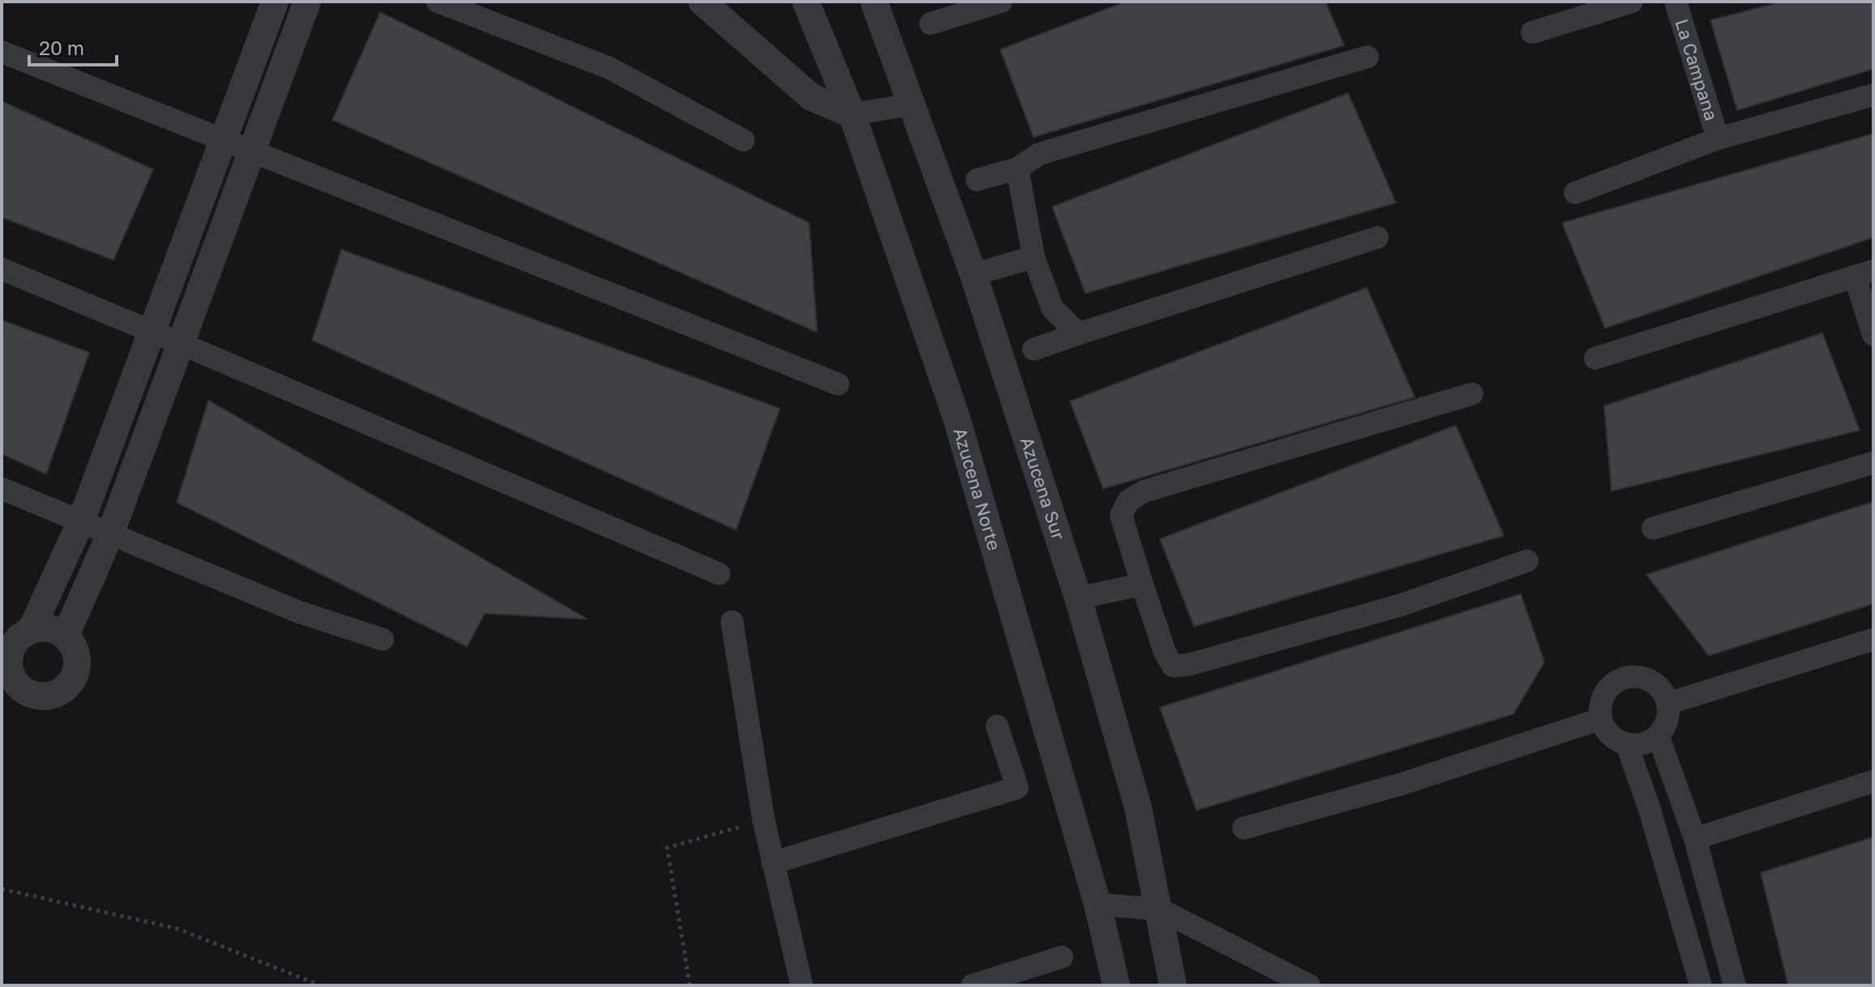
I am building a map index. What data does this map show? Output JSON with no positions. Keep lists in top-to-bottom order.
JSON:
{
  "streets": {
    "street": ["La Campana", "Azucena Sur", "Azucena Norte"]
  },
  "scale_bar": "20 m"
}
